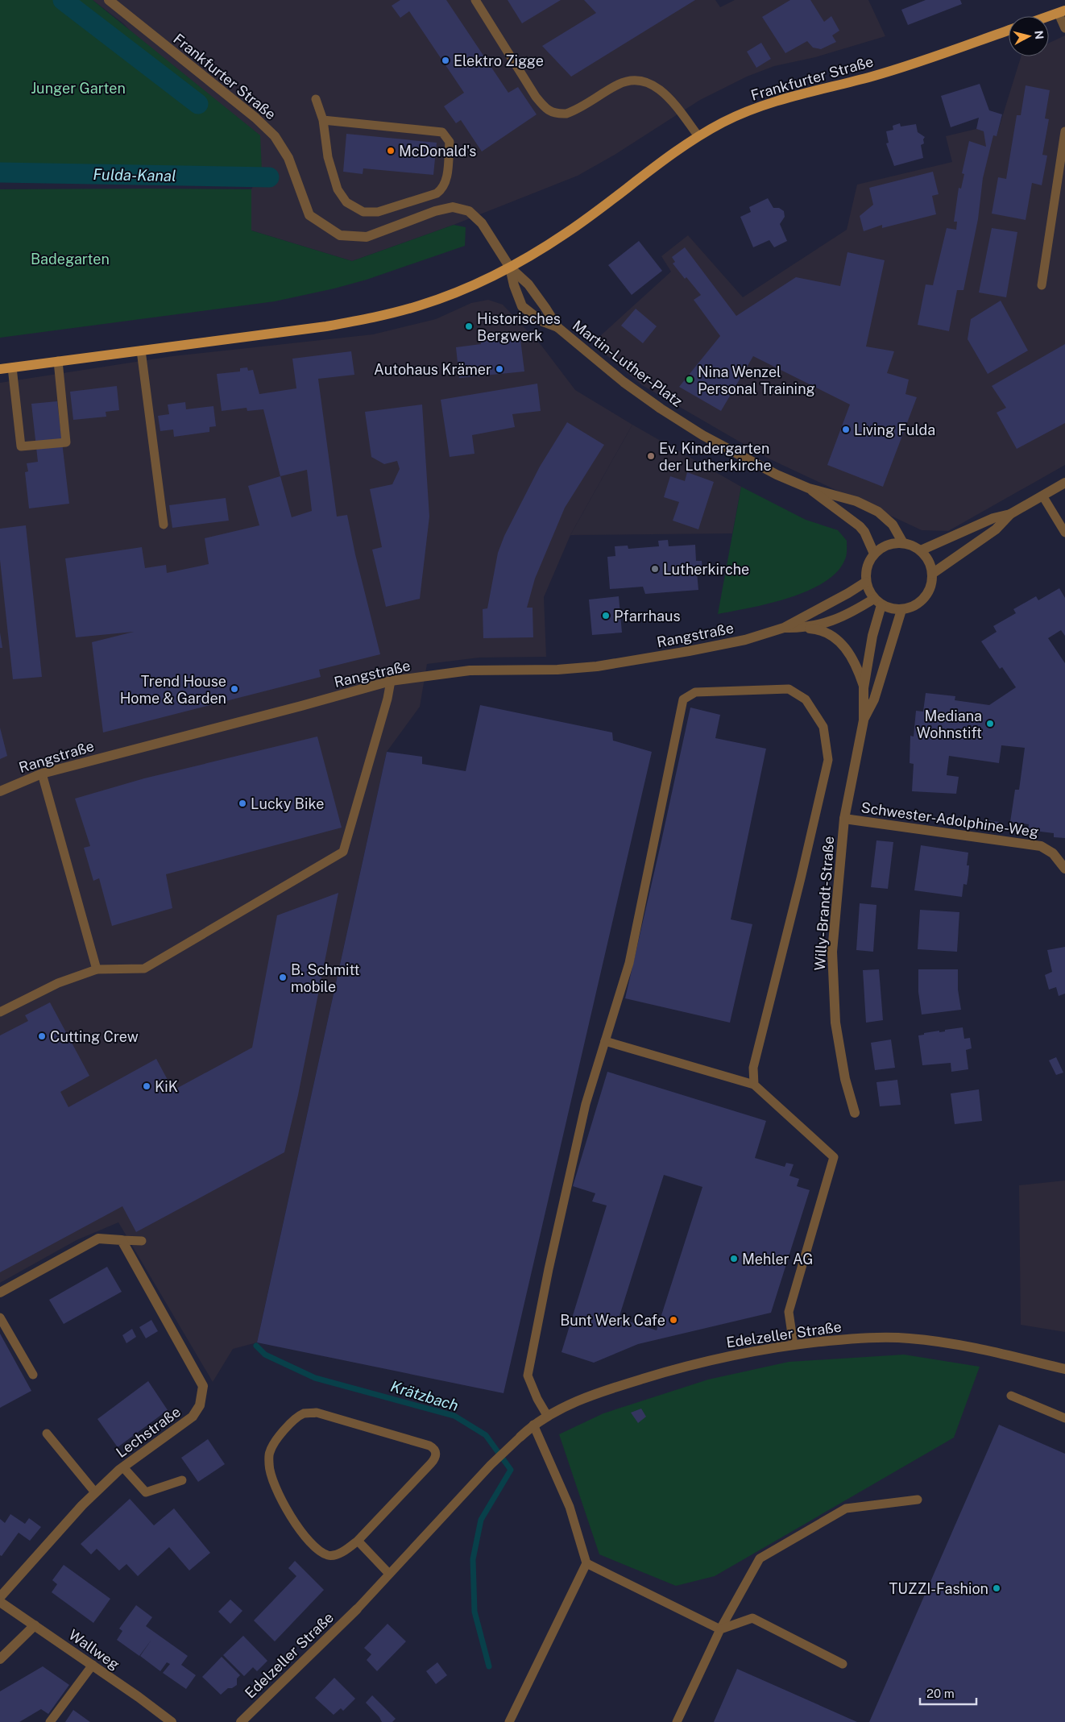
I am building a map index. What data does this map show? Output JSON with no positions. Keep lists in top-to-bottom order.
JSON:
{
  "streets": {
    "main road": ["Frankfurter Straße"],
    "street": [
      "Martin-Luther-Platz",
      "Rangstraße",
      "Schwester-Adolphine-Weg",
      "Willy-Brandt-Straße",
      "Edelzeller Straße",
      "Lechstraße",
      "Wallweg"
    ]
  },
  "crossings": [
    ["Frankfurter Straße", "Martin-Luther-Platz"],
    ["Martin-Luther-Platz", "Rangstraße"],
    ["Martin-Luther-Platz", "Willy-Brandt-Straße"],
    ["Rangstraße", "Willy-Brandt-Straße"],
    ["Schwester-Adolphine-Weg", "Willy-Brandt-Straße"]
  ],
  "water": ["Fulda-Kanal", "Krätzbach"],
  "parks": ["Junger Garten", "Badegarten"],
  "places": [
    "Elektro Zigge",
    "McDonald's",
    "Historisches Bergwerk",
    "Autohaus Krämer",
    "Nina Wenzel Personal Training",
    "Living Fulda",
    "Ev. Kindergarten der Lutherkirche",
    "Lutherkirche",
    "Pfarrhaus",
    "Trend House Home & Garden",
    "Mediana Wohnstift",
    "Lucky Bike",
    "B. Schmitt mobile",
    "Cutting Crew",
    "KiK",
    "Mehler AG",
    "Bunt Werk Cafe",
    "TUZZI-Fashion"
  ],
  "scale_bar": "20 m",
  "north": "right"
}
